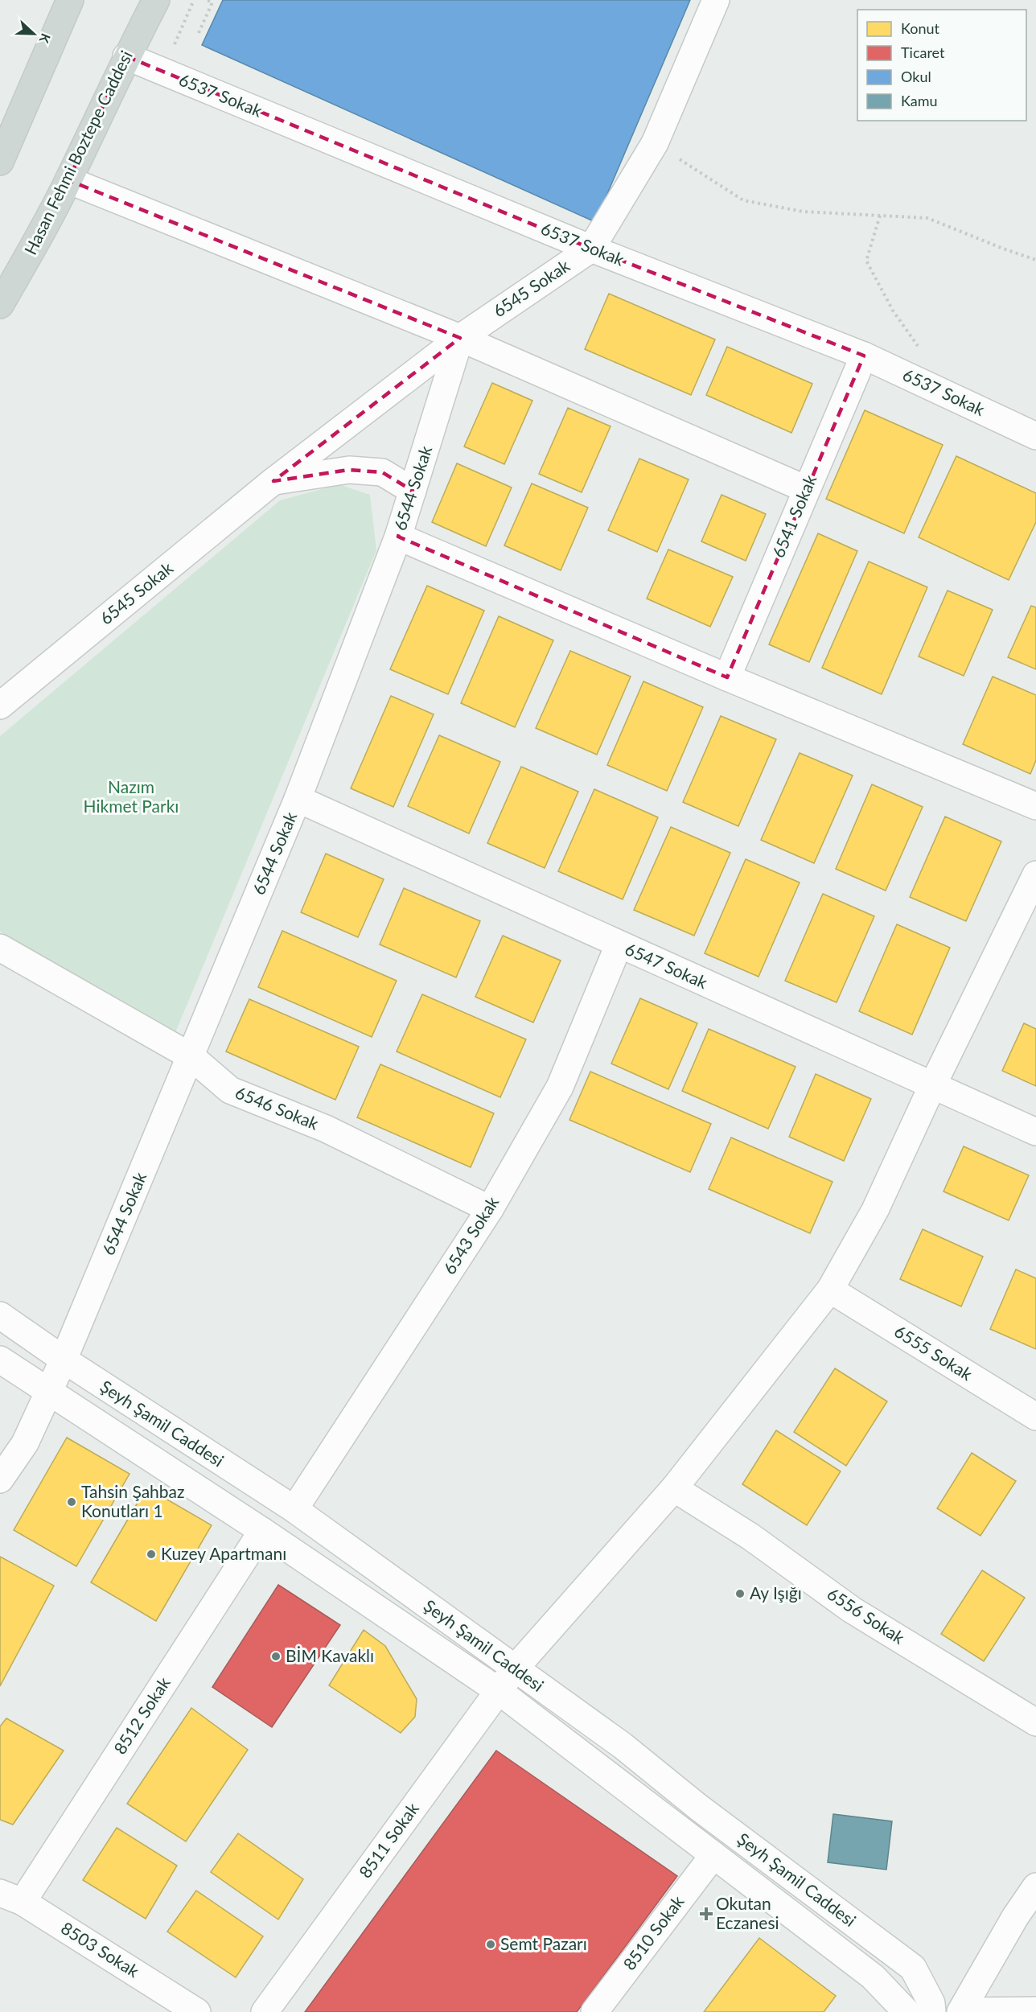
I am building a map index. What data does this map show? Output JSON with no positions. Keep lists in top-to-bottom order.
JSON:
{
  "streets": {
    "main road": ["Hasan Fehmi Boztepe Caddesi"],
    "street": [
      "6537 Sokak",
      "6545 Sokak",
      "6544 Sokak",
      "6541 Sokak",
      "6547 Sokak",
      "6546 Sokak",
      "6543 Sokak",
      "6555 Sokak",
      "Şeyh Şamil Caddesi",
      "6556 Sokak",
      "8512 Sokak",
      "8511 Sokak",
      "8510 Sokak",
      "8503 Sokak"
    ]
  },
  "crossings": [
    ["6537 Sokak", "Hasan Fehmi Boztepe Caddesi"],
    ["6537 Sokak", "6545 Sokak"],
    ["6537 Sokak", "6541 Sokak"],
    ["6545 Sokak", "6544 Sokak"],
    ["6544 Sokak", "6547 Sokak"],
    ["6544 Sokak", "6546 Sokak"],
    ["6544 Sokak", "Şeyh Şamil Caddesi"],
    ["6547 Sokak", "6543 Sokak"],
    ["6547 Sokak", "8511 Sokak"],
    ["6546 Sokak", "6543 Sokak"],
    ["6543 Sokak", "Şeyh Şamil Caddesi"],
    ["6555 Sokak", "8511 Sokak"],
    ["Şeyh Şamil Caddesi", "8512 Sokak"],
    ["Şeyh Şamil Caddesi", "8511 Sokak"],
    ["Şeyh Şamil Caddesi", "8510 Sokak"],
    ["6556 Sokak", "8511 Sokak"],
    ["8512 Sokak", "8503 Sokak"]
  ],
  "parks": ["Nazım Hikmet Parkı"],
  "places": {
    "other": [
      "Tahsin Şahbaz Konutları 1",
      "Kuzey Apartmanı",
      "Ay Işığı",
      "BİM Kavaklı",
      "Semt Pazarı"
    ],
    "health": ["Okutan Eczanesi"]
  },
  "legend": [
    "Konut",
    "Ticaret",
    "Okul",
    "Kamu"
  ],
  "north": "right"
}
